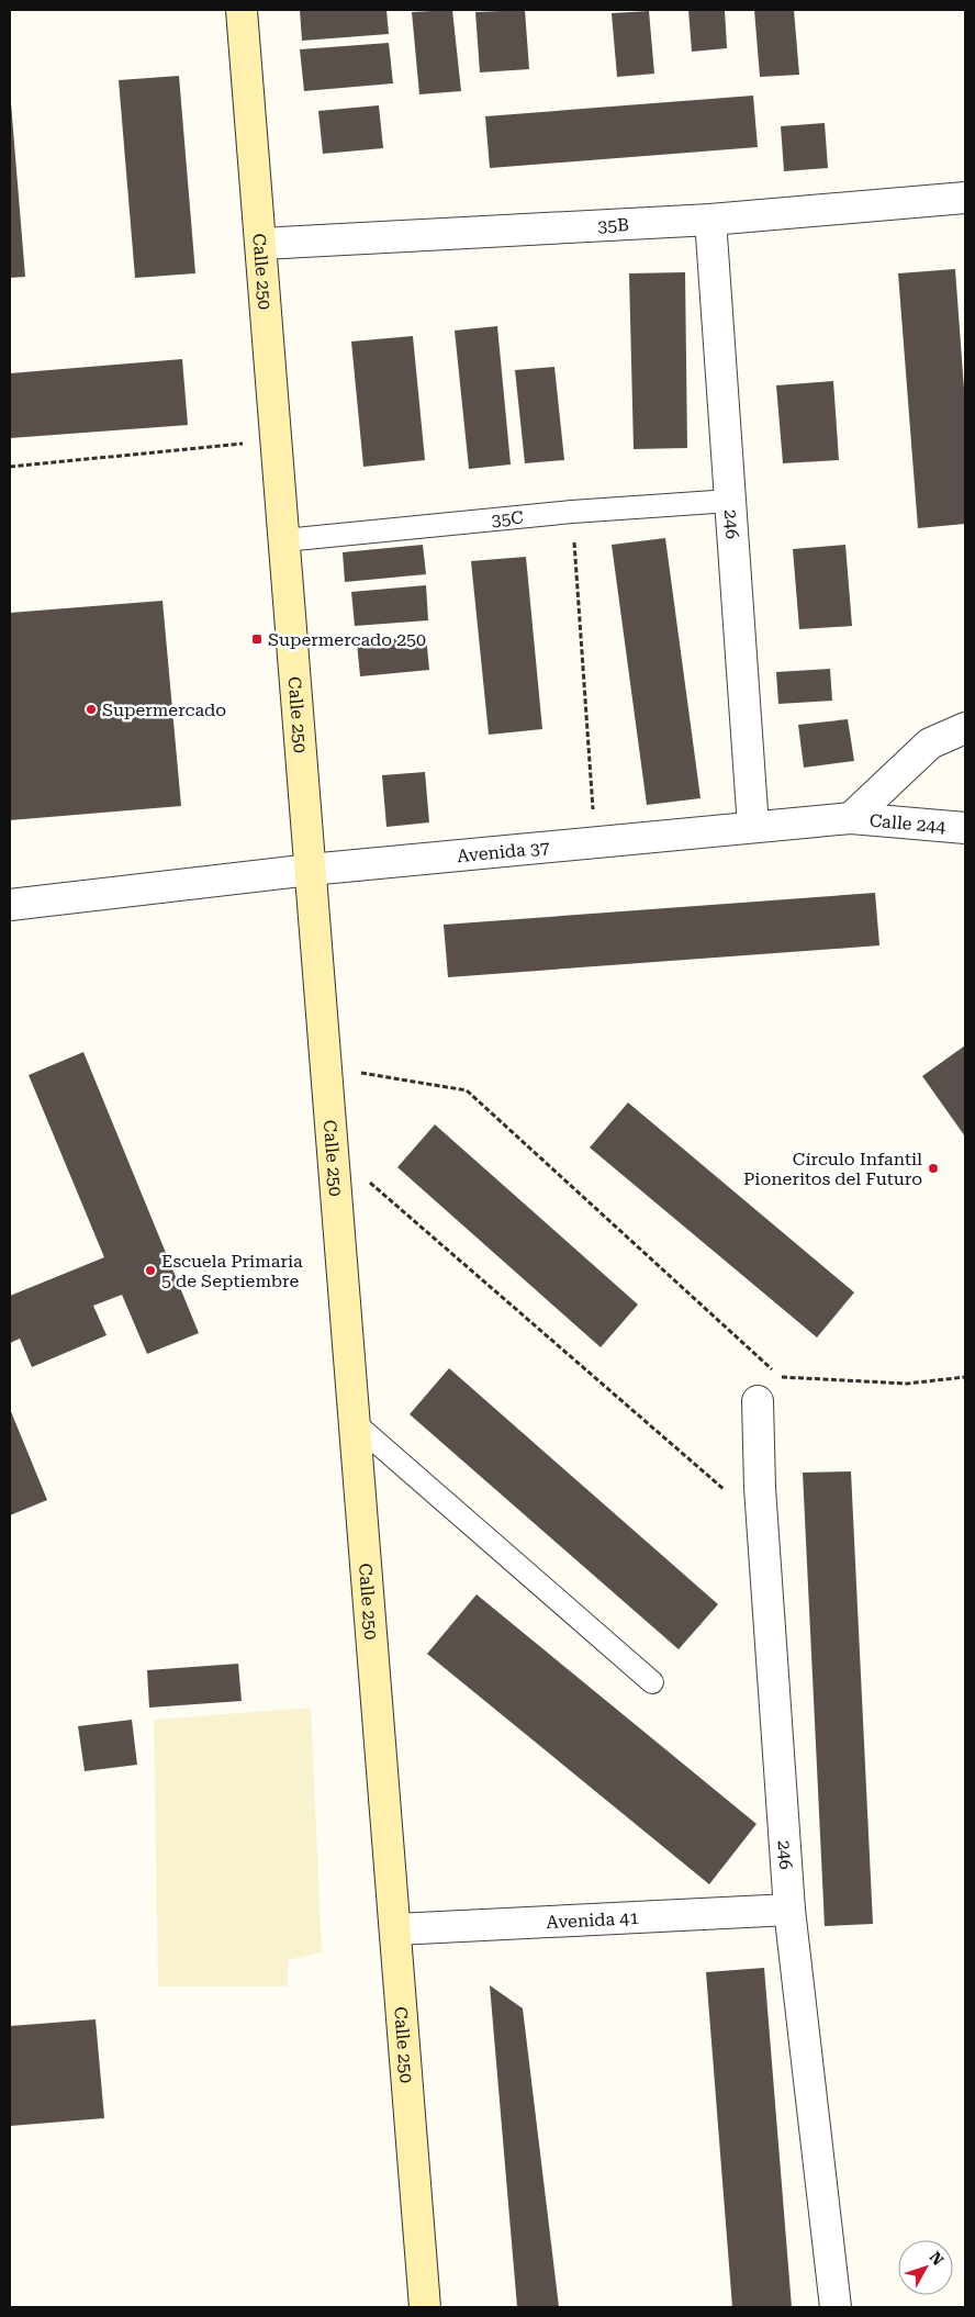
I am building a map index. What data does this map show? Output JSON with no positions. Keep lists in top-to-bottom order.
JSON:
{
  "streets": {
    "main road": ["Calle 250"],
    "street": [
      "35B",
      "246",
      "Calle 244",
      "Avenida 37",
      "Avenida 41"
    ],
    "lane": ["35C"]
  },
  "crossings": [
    ["35B", "Calle 250"],
    ["35B", "246"],
    ["Calle 250", "35C"],
    ["Calle 250", "Avenida 37"],
    ["Calle 250", "Avenida 41"],
    ["35C", "246"],
    ["246", "Avenida 37"],
    ["246", "Avenida 41"],
    ["Calle 244", "Avenida 37"]
  ],
  "places": {
    "transit": ["Supermercado 250"],
    "other": ["Supermercado", "Círculo Infantil Pioneritos del Futuro", "Escuela Primaria 5 de Septiembre"]
  },
  "north": "top right"
}
